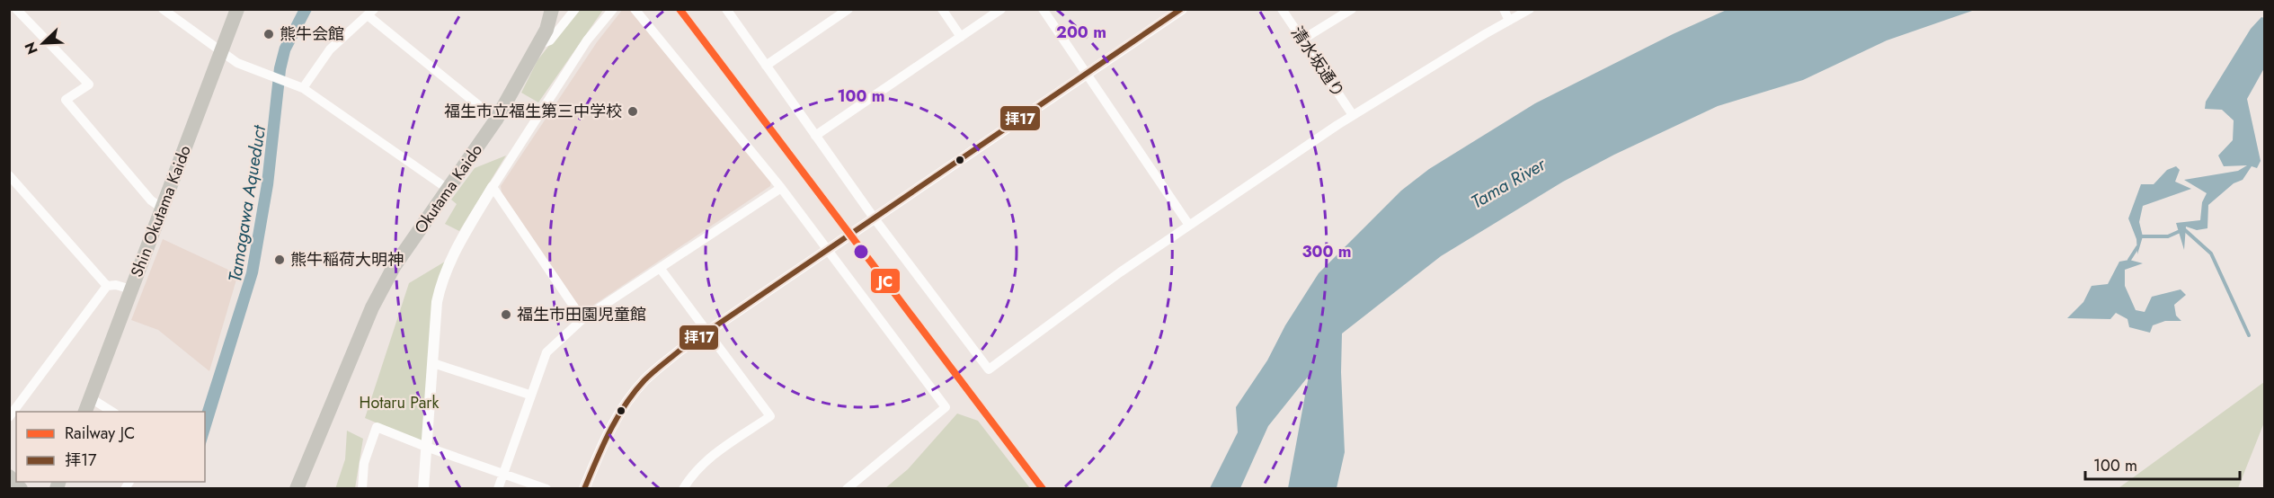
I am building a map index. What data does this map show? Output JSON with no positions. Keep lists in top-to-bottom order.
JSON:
{
  "streets": {
    "main road": ["Okutama Kaido", "Shin Okutama Kaido"],
    "street": ["清水坂通り"]
  },
  "water": ["Tama River", "Tamagawa Aqueduct"],
  "parks": ["Hotaru Park"],
  "places": [
    "熊牛会館",
    "福生市立福生第三中学校",
    "熊牛稲荷大明神",
    "福生市田園児童館"
  ],
  "lines": ["rail line JC", "transit line 拝17"],
  "legend": ["Railway JC", "拝17"],
  "scale_bar": "100 m",
  "north": "bottom left",
  "rings": ["200 m", "100 m", "300 m"]
}
